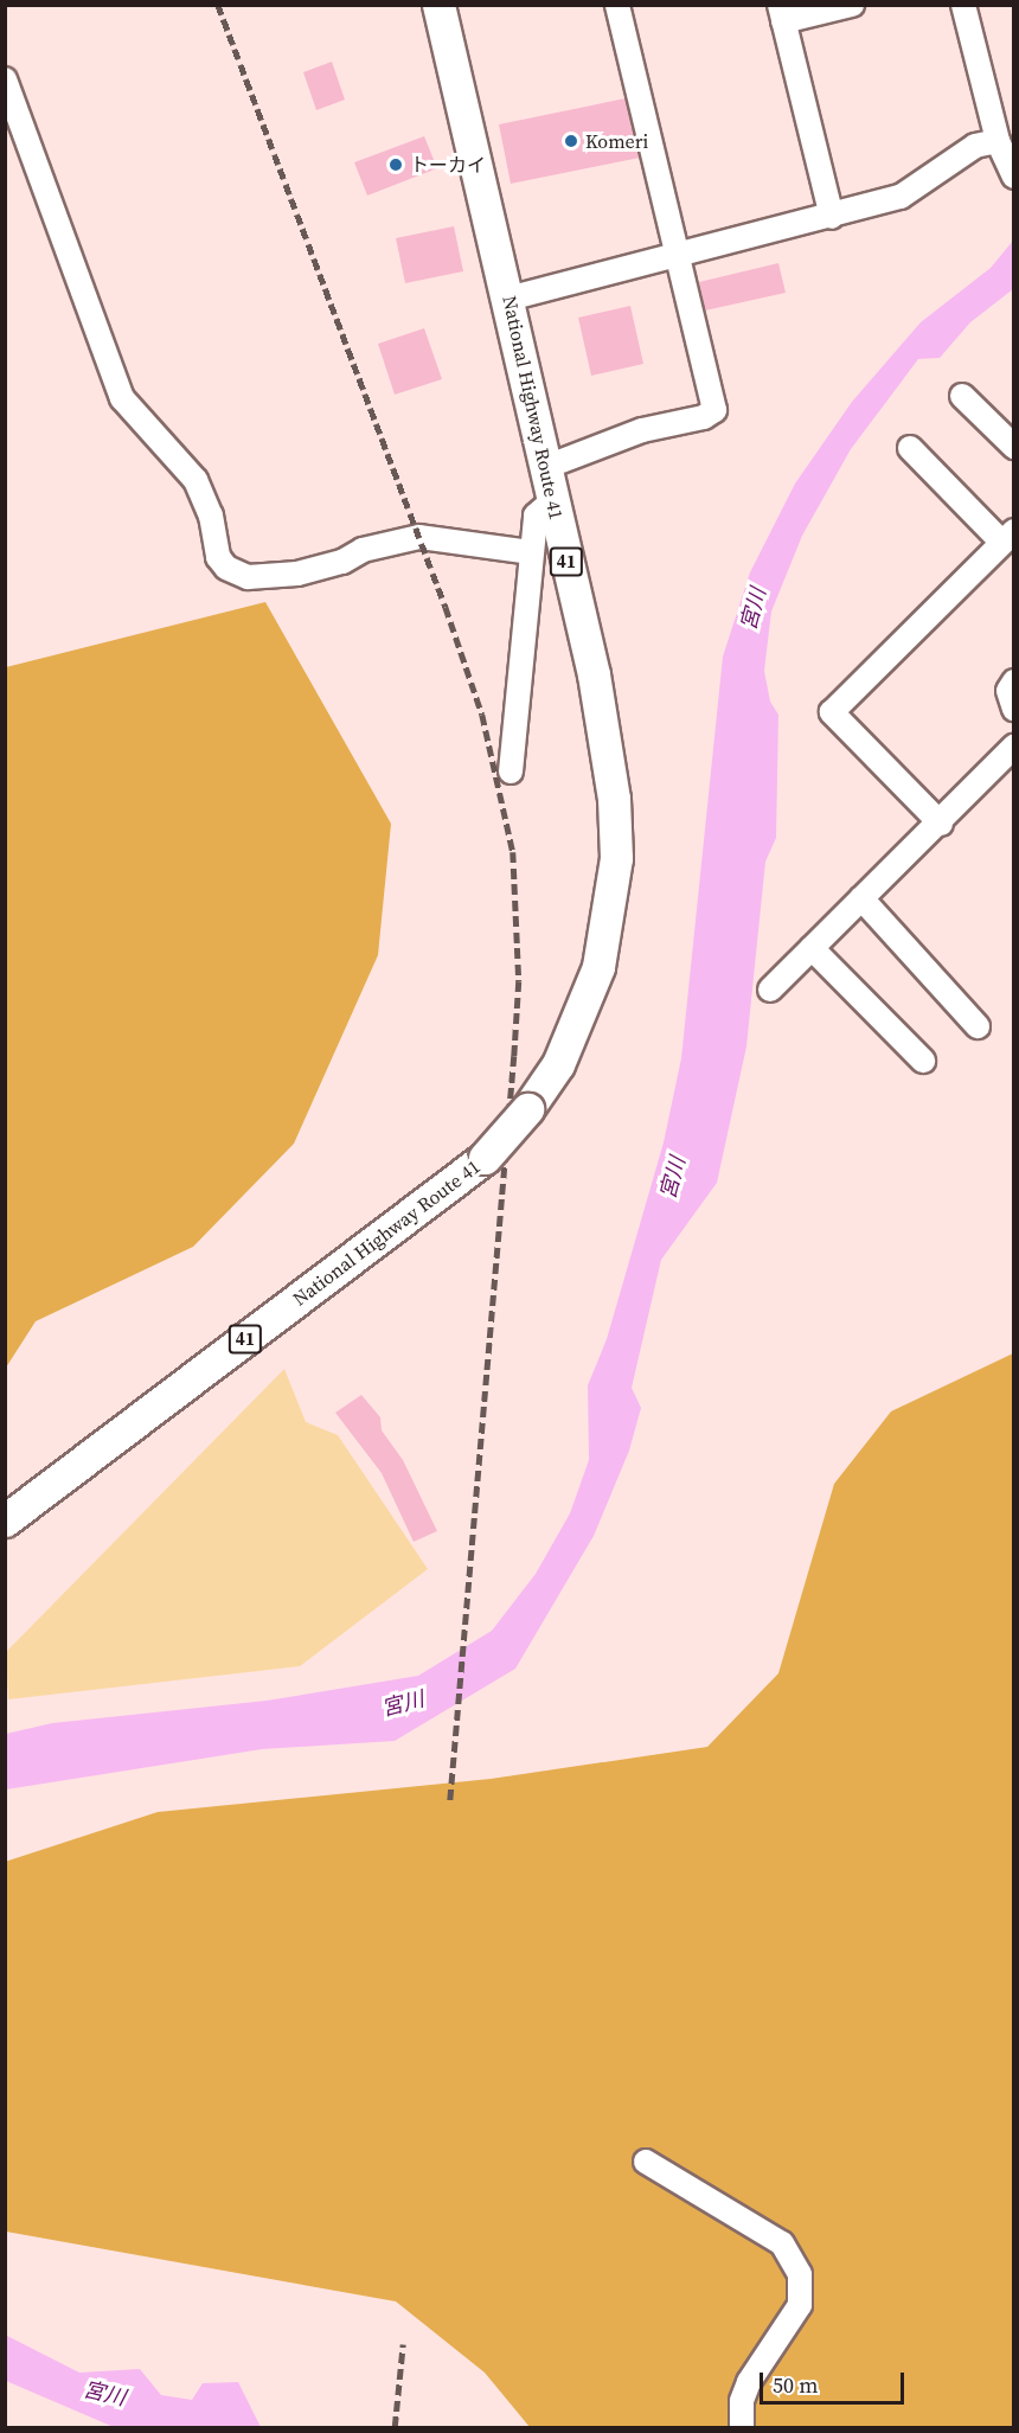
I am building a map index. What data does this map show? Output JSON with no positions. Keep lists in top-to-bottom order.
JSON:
{
  "streets": {
    "highway": ["National Highway Route 41", "41"]
  },
  "water": ["宮川"],
  "places": ["Komeri", "トーカイ"],
  "scale_bar": "50 m"
}
